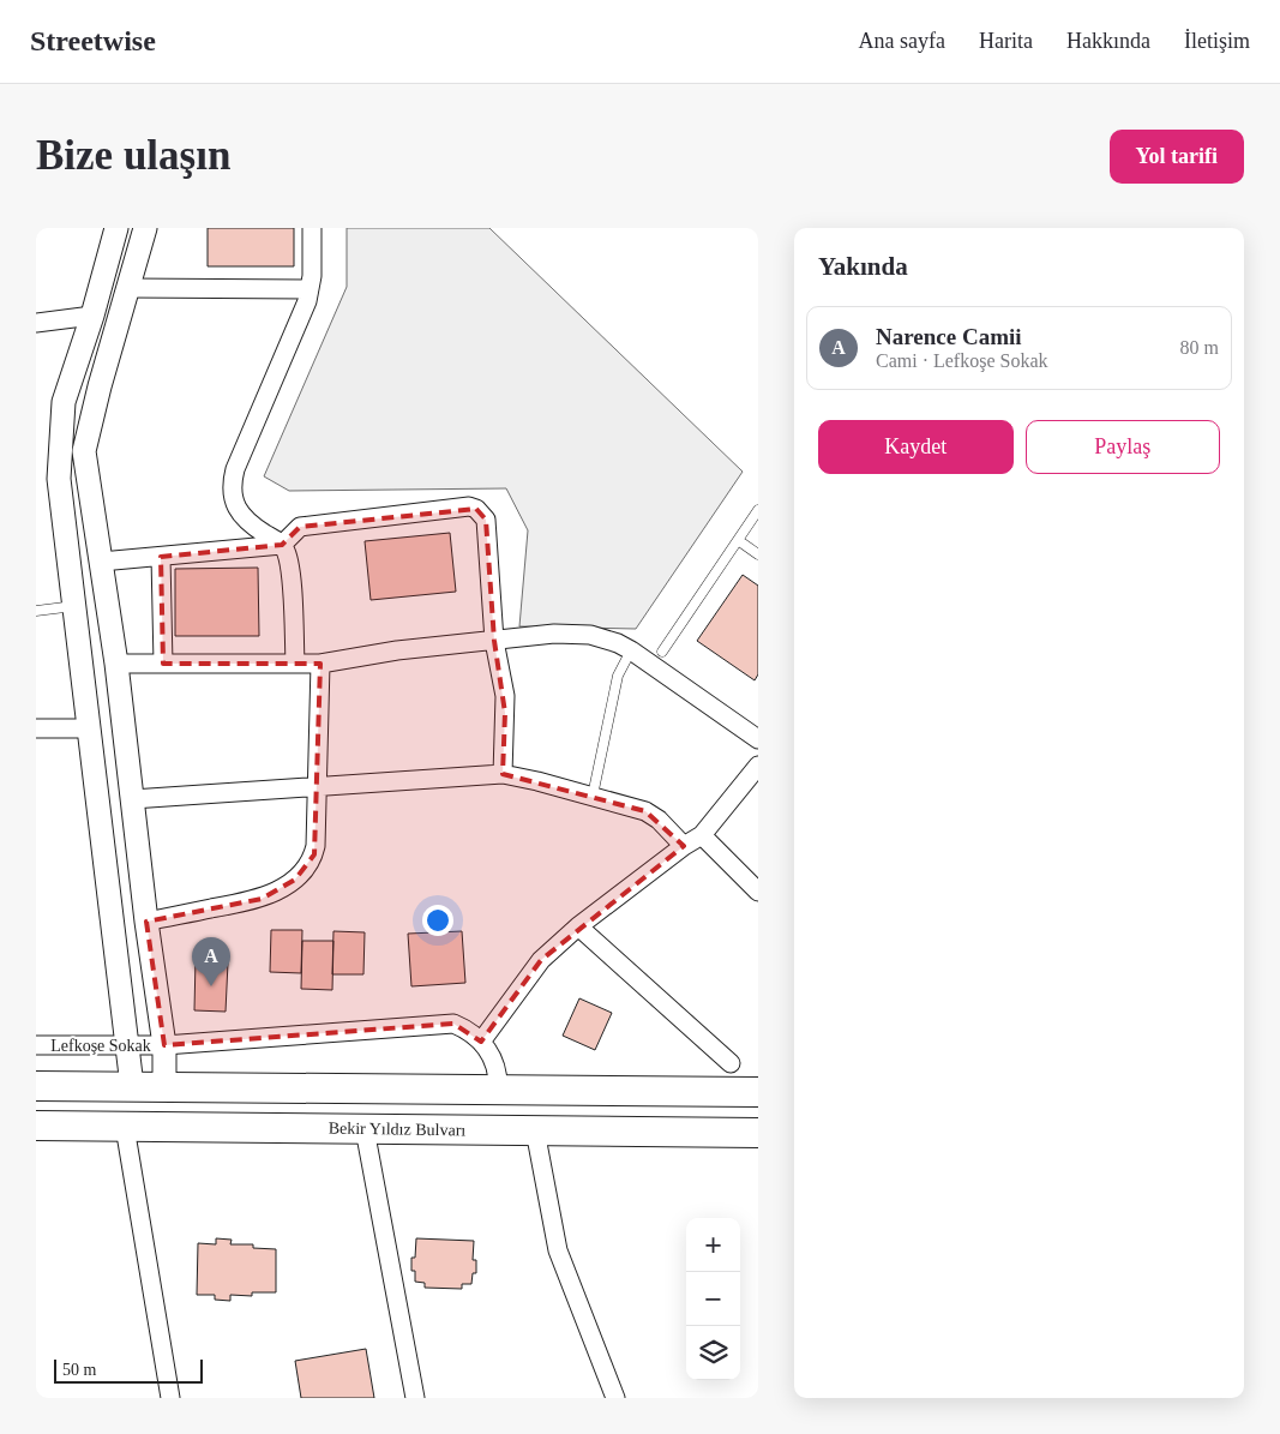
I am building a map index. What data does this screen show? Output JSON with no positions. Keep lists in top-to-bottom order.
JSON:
{
  "streets": {
    "main road": ["Bekir Yıldız Bulvarı"],
    "street": ["Lefkoşe Sokak"]
  },
  "scale_bar": "50 m",
  "page": {
    "header": "Streetwise",
    "nav": [
      "Ana sayfa",
      "Harita",
      "Hakkında",
      "İletişim"
    ],
    "buttons": [
      "Yol tarifi",
      ["Kaydet", "Paylaş"]
    ],
    "title": "Bize ulaşın",
    "heading": "Yakında",
    "list": [
      {
        "mark": "A",
        "name": "Narence Camii",
        "note": "Cami · Lefkoşe Sokak",
        "value": "80 m"
      }
    ],
    "pins": "A",
    "map_buttons": ["+", "−"],
    "scale": "50 m"
  }
}
